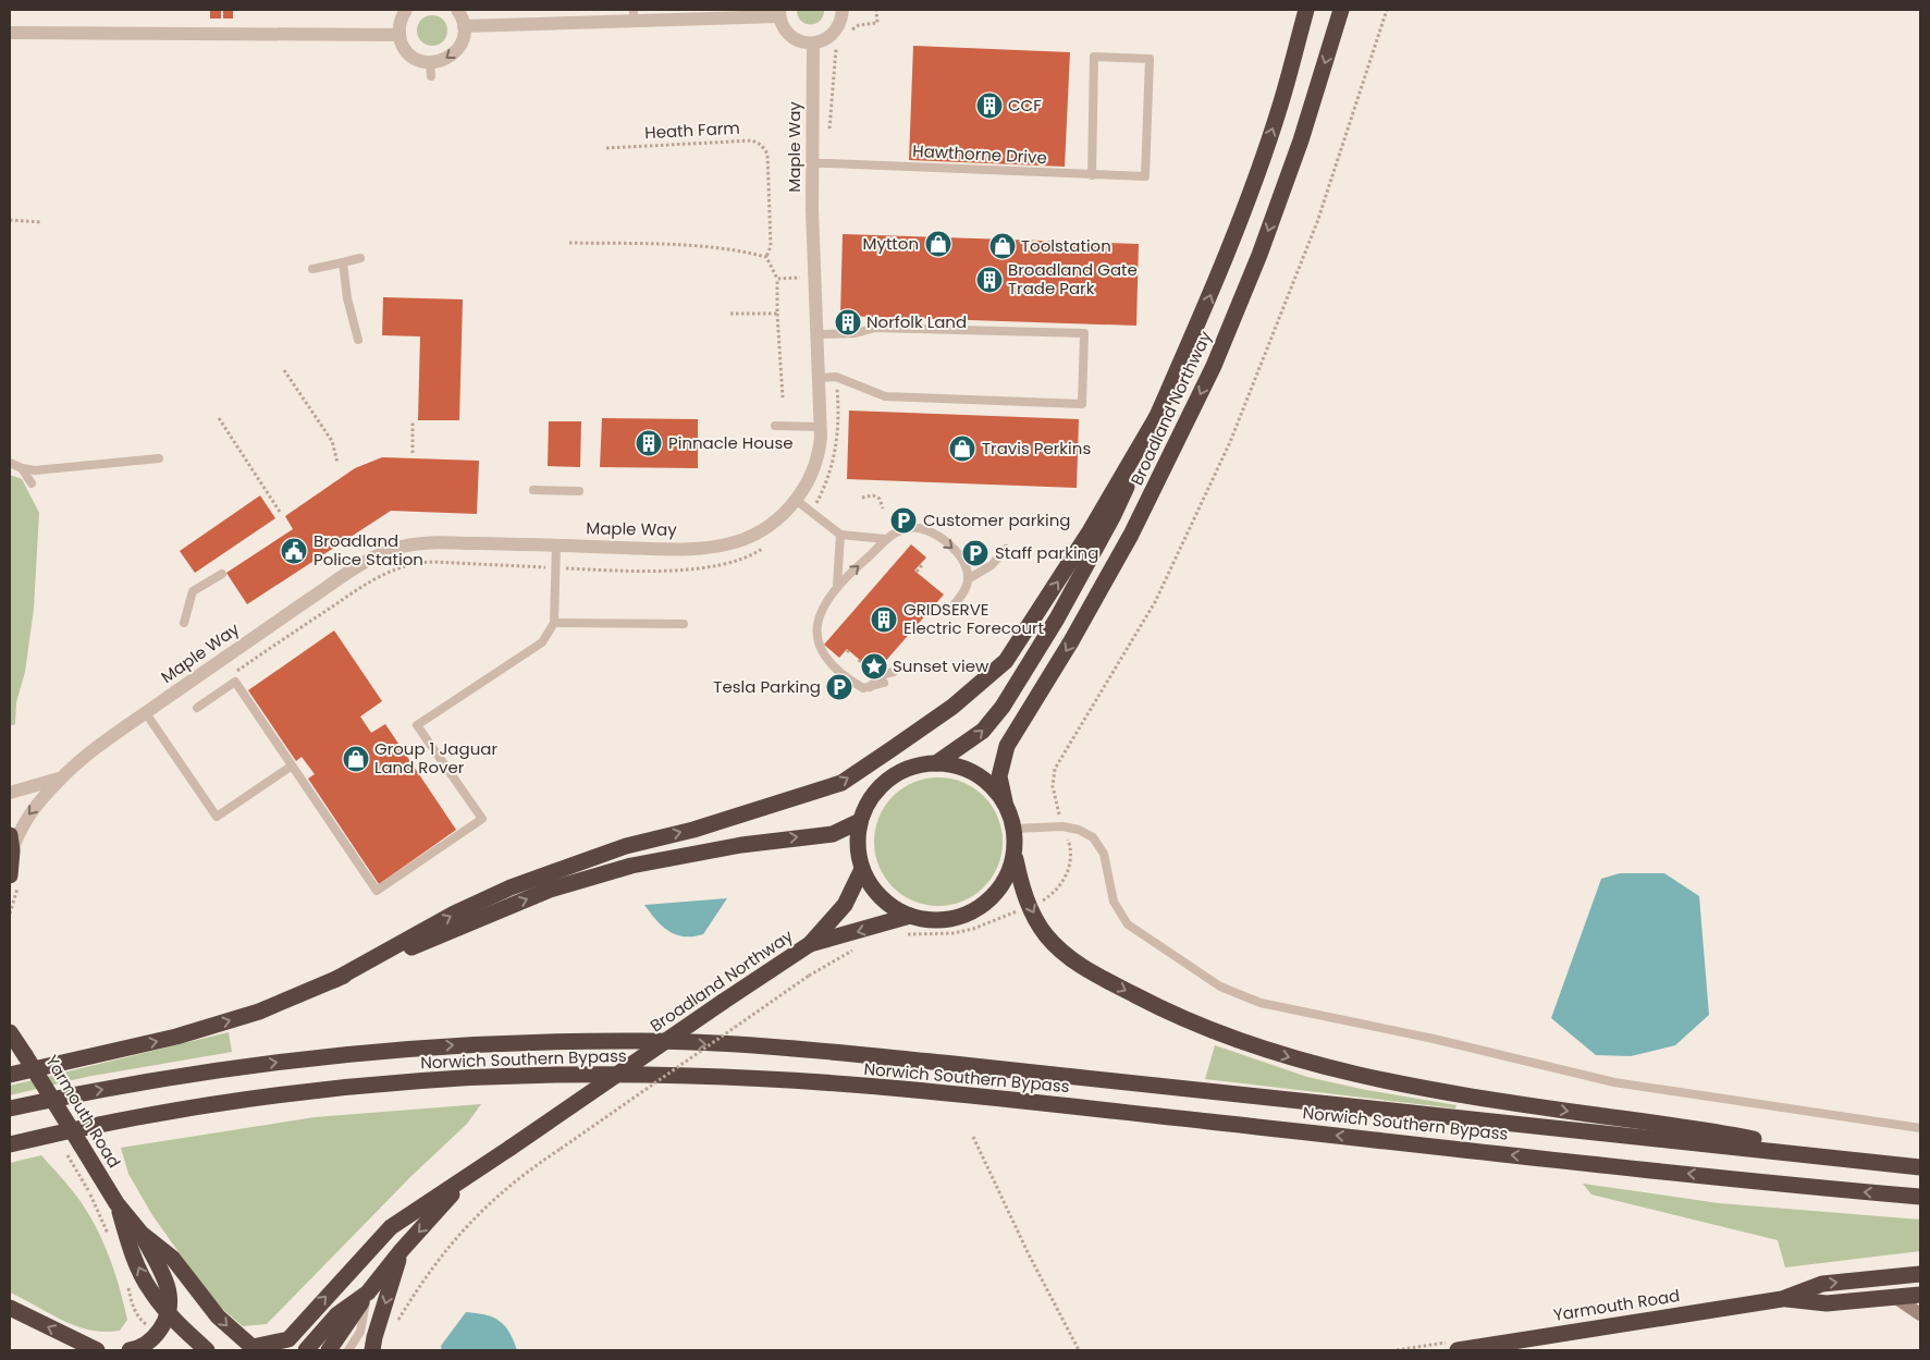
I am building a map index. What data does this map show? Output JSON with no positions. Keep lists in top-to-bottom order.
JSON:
{
  "streets": {
    "highway": ["Broadland Northway", "Norwich Southern Bypass", "Yarmouth Road"],
    "street": ["Maple Way"],
    "lane": ["Hawthorne Drive"],
    "path": ["Heath Farm"]
  },
  "crossings": [
    ["Maple Way", "Hawthorne Drive"],
    ["Broadland Northway", "Yarmouth Road"]
  ],
  "places": {
    "building": [
      "CCF",
      "Broadland Gate Trade Park",
      "Norfolk Land",
      "Pinnacle House",
      "GRIDSERVE Electric Forecourt"
    ],
    "shop": [
      "Mytton",
      "Toolstation",
      "Travis Perkins",
      "Group 1 Jaguar Land Rover"
    ],
    "parking": ["Customer parking", "Staff parking", "Tesla Parking"],
    "public building": ["Broadland Police Station"],
    "place": ["Sunset view"]
  }
}
